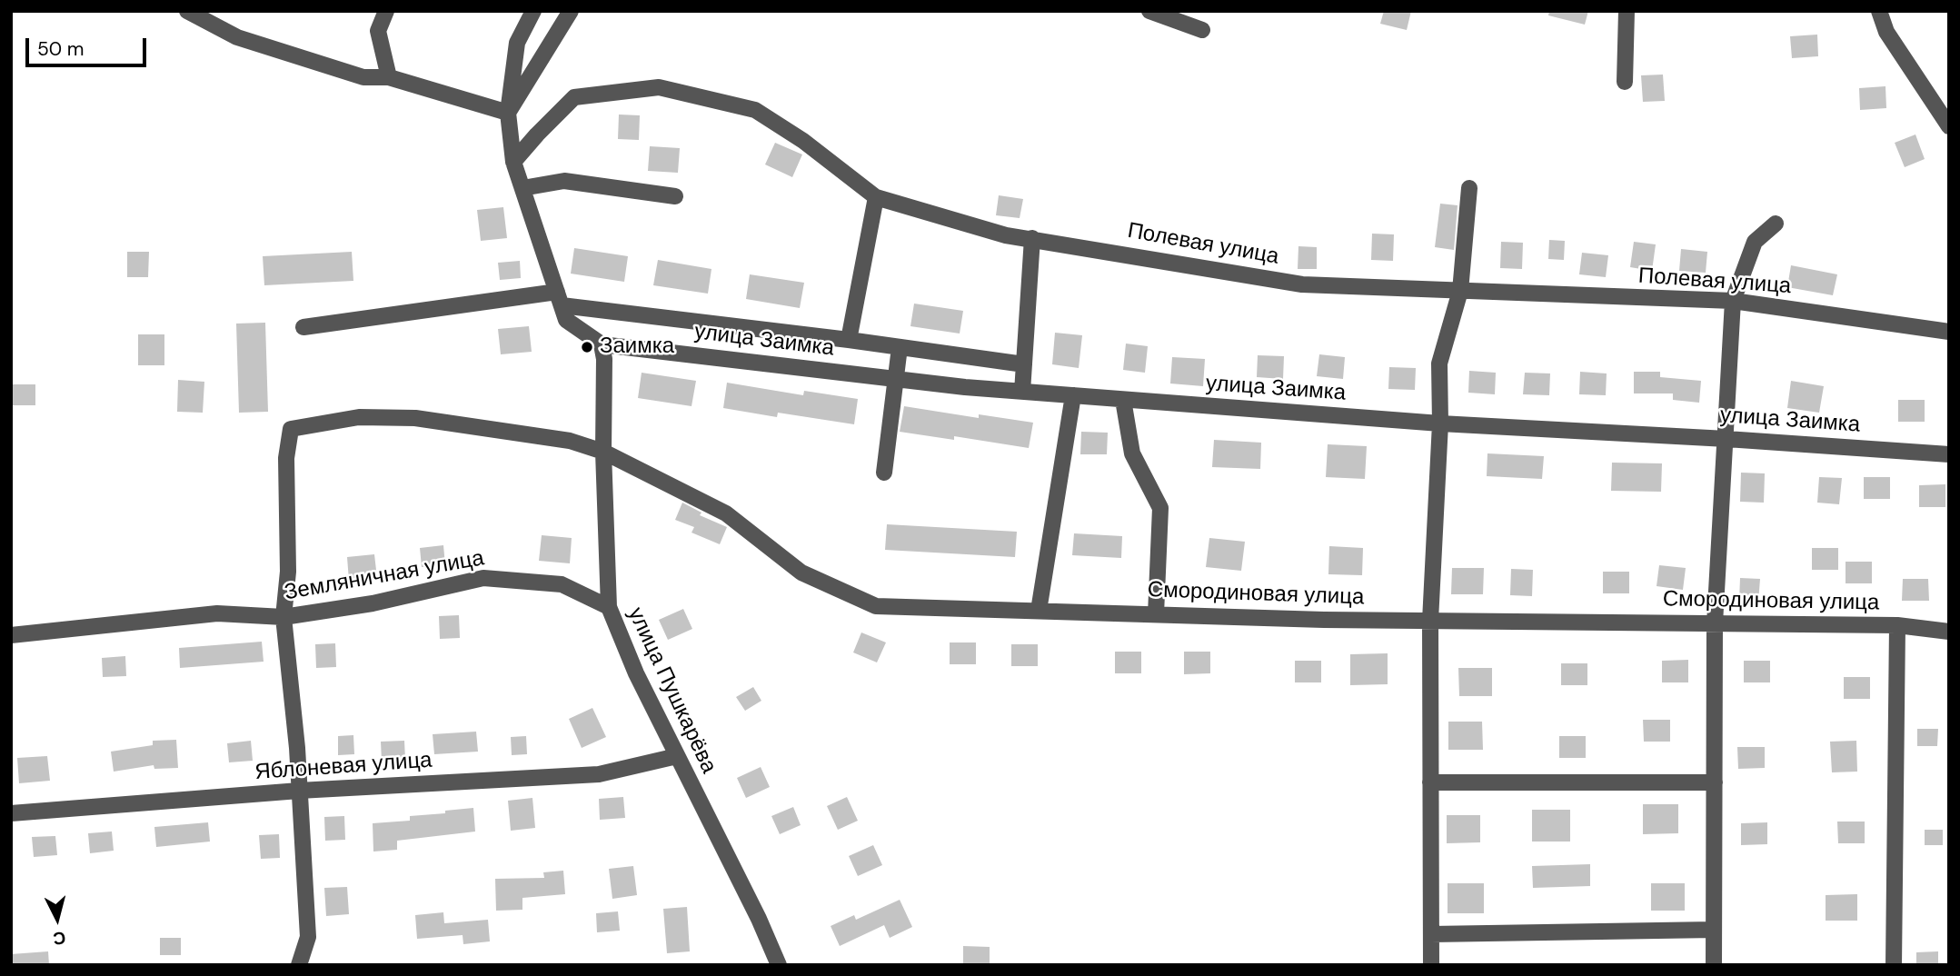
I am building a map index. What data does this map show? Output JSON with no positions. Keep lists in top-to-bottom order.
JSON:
{
  "streets": {
    "street": [
      "Полевая улица",
      "улица Заимка",
      "Земляничная улица",
      "Смородиновая улица",
      "улица Пушкарёва",
      "Яблоневая улица"
    ]
  },
  "crossings": [
    ["улица Заимка", "улица Пушкарёва"],
    ["Земляничная улица", "Смородиновая улица"],
    ["Земляничная улица", "улица Пушкарёва"],
    ["Смородиновая улица", "улица Пушкарёва"],
    ["улица Пушкарёва", "Яблоневая улица"]
  ],
  "places": ["Заимка"],
  "scale_bar": "50 m",
  "north": "bottom"
}
